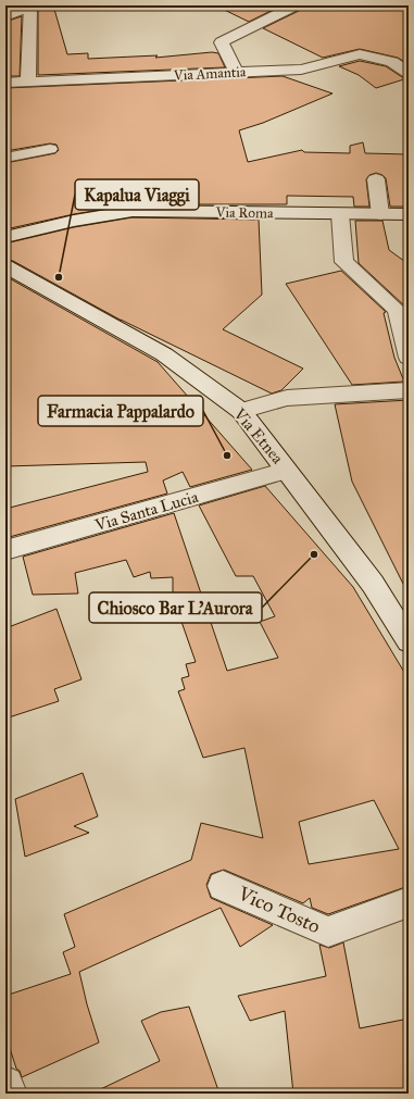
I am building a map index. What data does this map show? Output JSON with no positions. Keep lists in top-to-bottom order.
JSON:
{
  "streets": {
    "street": [
      "Via Amantia",
      "Via Roma",
      "Via Etnea",
      "Via Santa Lucia",
      "Vico Tosto"
    ]
  },
  "crossings": [
    ["Via Etnea", "Via Santa Lucia"]
  ],
  "places": ["Kapalua Viaggi", "Farmacia Pappalardo", "Chiosco Bar L'Aurora"]
}
